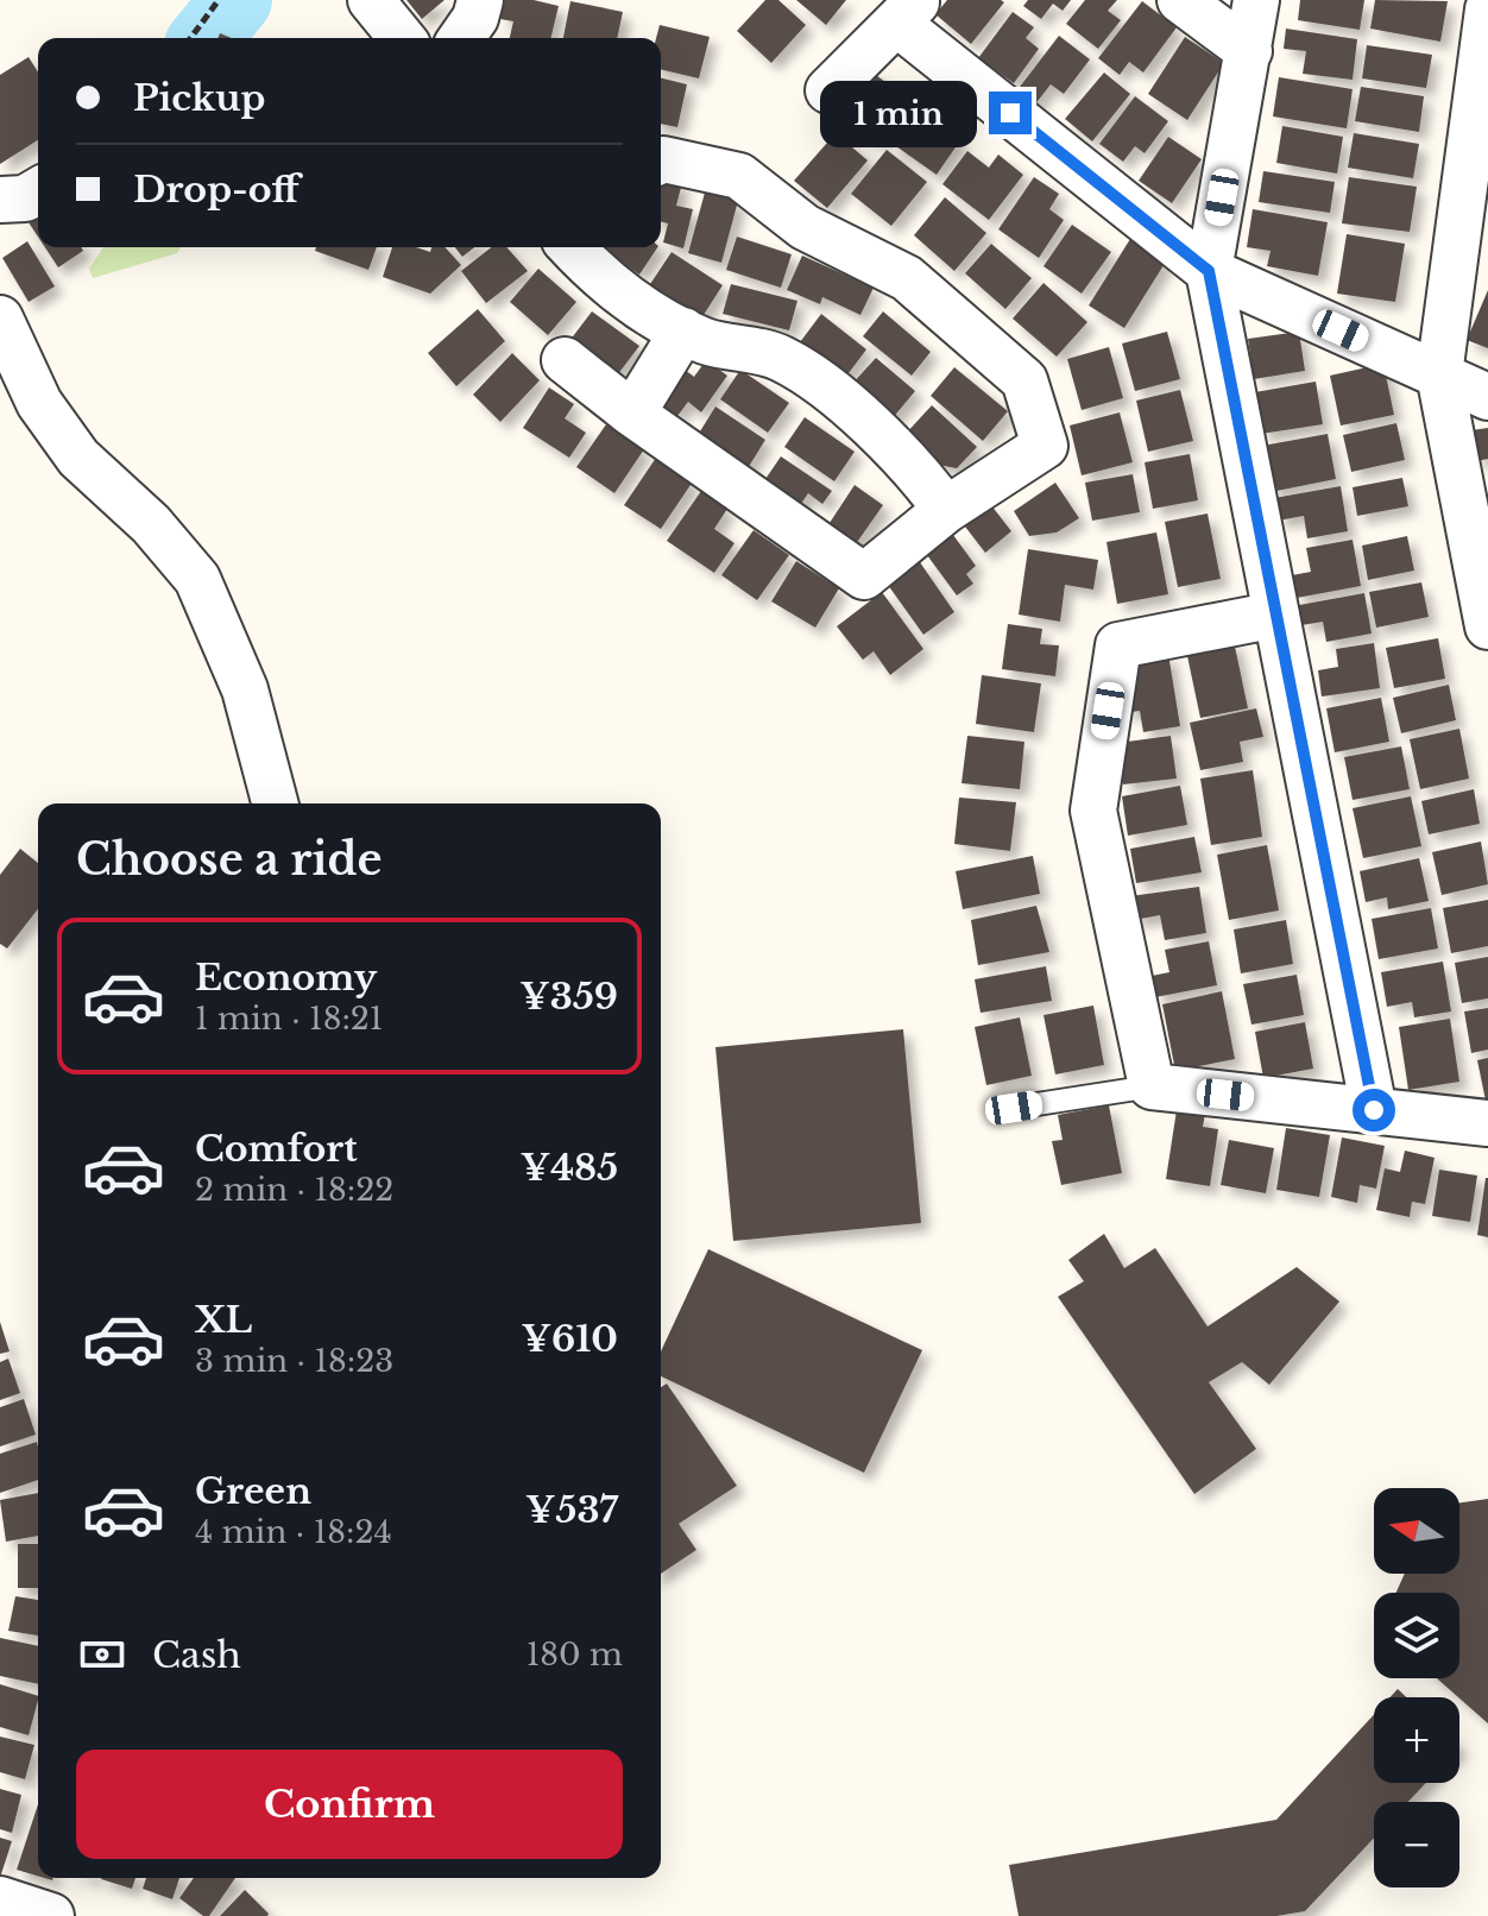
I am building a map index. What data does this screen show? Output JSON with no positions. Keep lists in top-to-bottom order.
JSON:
{
  "north": "left",
  "page": {
    "banner": ["Pickup", "Drop-off"],
    "bubble": "1 min",
    "heading": "Choose a ride",
    "list": [
      {
        "name": "Economy",
        "note": "1 min · 18:21",
        "value": "¥359"
      },
      {
        "name": "Comfort",
        "note": "2 min · 18:22",
        "value": "¥485"
      },
      {
        "name": "XL",
        "note": "3 min · 18:23",
        "value": "¥610"
      },
      {
        "name": "Green",
        "note": "4 min · 18:24",
        "value": "¥537"
      }
    ],
    "map_buttons": ["+", "−"],
    "pay": ["Cash", "180 m"],
    "buttons": "Confirm"
  }
}
